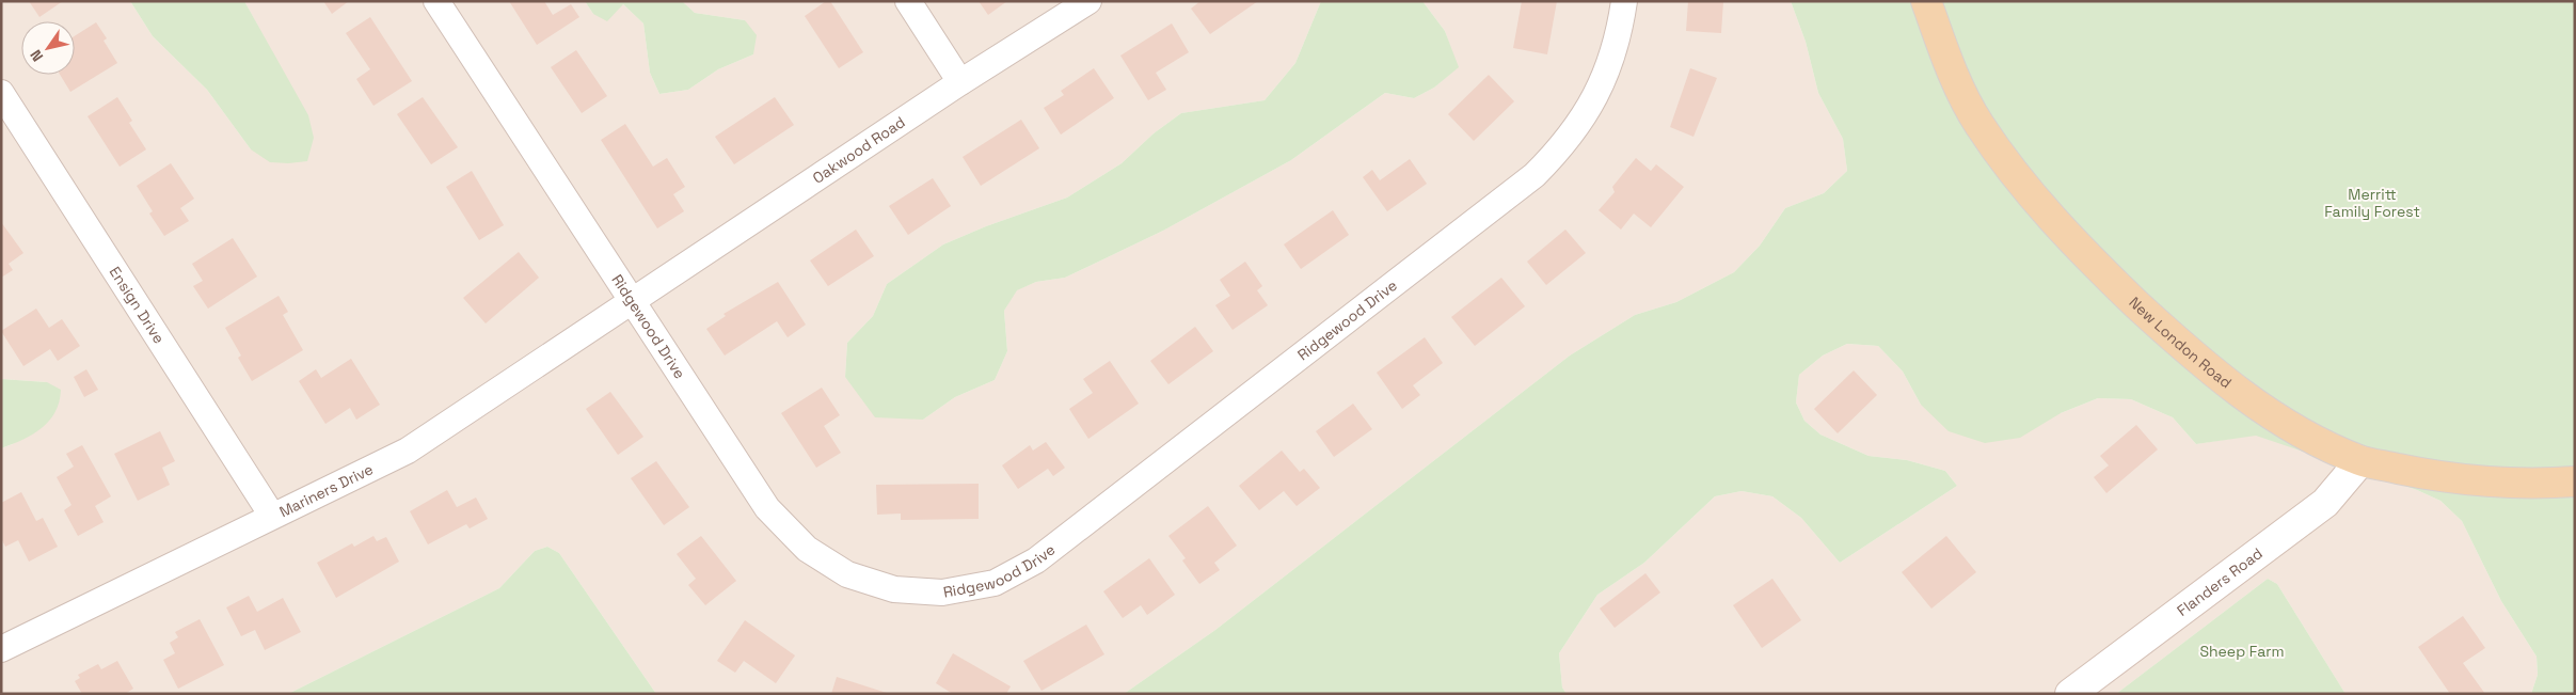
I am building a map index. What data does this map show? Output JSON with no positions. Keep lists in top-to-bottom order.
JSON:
{
  "streets": {
    "main road": ["New London Road"],
    "street": [
      "Oakwood Road",
      "Ensign Drive",
      "Ridgewood Drive",
      "Mariners Drive",
      "Flanders Road"
    ]
  },
  "crossings": [
    ["Oakwood Road", "Ridgewood Drive"],
    ["Oakwood Road", "Mariners Drive"],
    ["Ensign Drive", "Mariners Drive"],
    ["Ridgewood Drive", "Mariners Drive"],
    ["New London Road", "Flanders Road"]
  ],
  "parks": ["Merritt Family Forest", "Sheep Farm"],
  "north": "bottom left"
}
